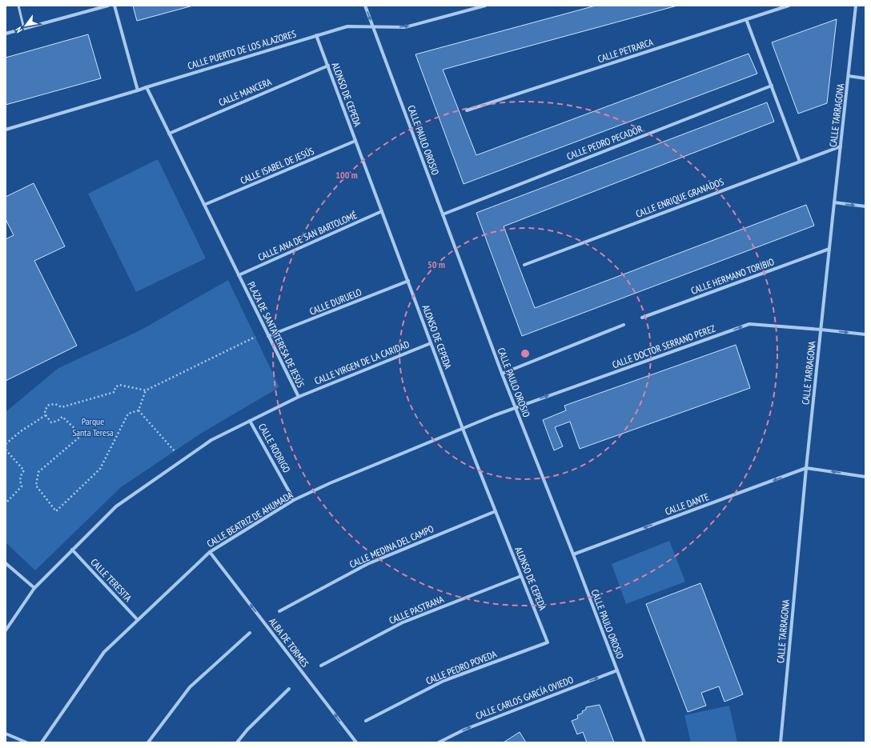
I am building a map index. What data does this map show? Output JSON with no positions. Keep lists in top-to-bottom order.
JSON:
{
  "streets": {
    "street": [
      "CALLE PUERTO DE LOS ALAZORES",
      "CALLE PETRARCA",
      "CALLE MANCERA",
      "ALONSO DE CEPEDA",
      "CALLE TARRAGONA",
      "CALLE PAULO OROSIO",
      "CALLE PEDRO PECADOR",
      "CALLE ISABEL DE JESÚS",
      "CALLE ENRIQUE GRANADOS",
      "CALLE ANA DE SAN BARTOLOMÉ",
      "CALLE HERMANO TORIBIO",
      "CALLE DURUELO",
      "PLAZA DE SANTA TERESA DE JESÚS",
      "CALLE DOCTOR SERRANO PEREZ",
      "CALLE VIRGEN DE LA CARIDAD",
      "CALLE RODRIGO",
      "CALLE DANTE",
      "CALLE BEATRIZ DE AHUMADA",
      "CALLE MEDINA DEL CAMPO",
      "CALLE TERESITA",
      "CALLE PASTRANA",
      "ALBA DE TORMES",
      "CALLE PEDRO POVEDA",
      "CALLE CARLOS GARCÍA OVIEDO"
    ]
  },
  "crossings": [
    ["CALLE PUERTO DE LOS ALAZORES", "ALONSO DE CEPEDA"],
    ["CALLE PUERTO DE LOS ALAZORES", "CALLE PAULO OROSIO"],
    ["CALLE PUERTO DE LOS ALAZORES", "PLAZA DE SANTA TERESA DE JESÚS"],
    ["CALLE MANCERA", "ALONSO DE CEPEDA"],
    ["CALLE MANCERA", "PLAZA DE SANTA TERESA DE JESÚS"],
    ["ALONSO DE CEPEDA", "CALLE ISABEL DE JESÚS"],
    ["ALONSO DE CEPEDA", "CALLE ANA DE SAN BARTOLOMÉ"],
    ["ALONSO DE CEPEDA", "CALLE DURUELO"],
    ["ALONSO DE CEPEDA", "CALLE VIRGEN DE LA CARIDAD"],
    ["ALONSO DE CEPEDA", "CALLE BEATRIZ DE AHUMADA"],
    ["ALONSO DE CEPEDA", "CALLE MEDINA DEL CAMPO"],
    ["ALONSO DE CEPEDA", "CALLE PASTRANA"],
    ["ALONSO DE CEPEDA", "CALLE PEDRO POVEDA"],
    ["CALLE TARRAGONA", "CALLE ENRIQUE GRANADOS"],
    ["CALLE TARRAGONA", "CALLE HERMANO TORIBIO"],
    ["CALLE TARRAGONA", "CALLE DOCTOR SERRANO PEREZ"],
    ["CALLE TARRAGONA", "CALLE DANTE"],
    ["CALLE PAULO OROSIO", "CALLE PEDRO PECADOR"],
    ["CALLE PAULO OROSIO", "CALLE DOCTOR SERRANO PEREZ"],
    ["CALLE PAULO OROSIO", "CALLE DANTE"],
    ["CALLE PAULO OROSIO", "CALLE BEATRIZ DE AHUMADA"],
    ["CALLE PAULO OROSIO", "CALLE CARLOS GARCÍA OVIEDO"],
    ["CALLE ISABEL DE JESÚS", "PLAZA DE SANTA TERESA DE JESÚS"],
    ["CALLE ANA DE SAN BARTOLOMÉ", "PLAZA DE SANTA TERESA DE JESÚS"],
    ["CALLE DURUELO", "PLAZA DE SANTA TERESA DE JESÚS"],
    ["PLAZA DE SANTA TERESA DE JESÚS", "CALLE VIRGEN DE LA CARIDAD"],
    ["PLAZA DE SANTA TERESA DE JESÚS", "CALLE RODRIGO"],
    ["PLAZA DE SANTA TERESA DE JESÚS", "CALLE TERESITA"],
    ["CALLE DOCTOR SERRANO PEREZ", "CALLE BEATRIZ DE AHUMADA"],
    ["CALLE RODRIGO", "CALLE BEATRIZ DE AHUMADA"],
    ["CALLE BEATRIZ DE AHUMADA", "CALLE TERESITA"],
    ["CALLE BEATRIZ DE AHUMADA", "ALBA DE TORMES"]
  ],
  "one_way": [
    "CALLE DOCTOR SERRANO PEREZ",
    "CALLE DANTE",
    "ALBA DE TORMES",
    "CALLE CARLOS GARCÍA OVIEDO"
  ],
  "parks": ["Parque Santa Teresa"],
  "north": "bottom left",
  "rings": ["100 m", "50 m"]
}
